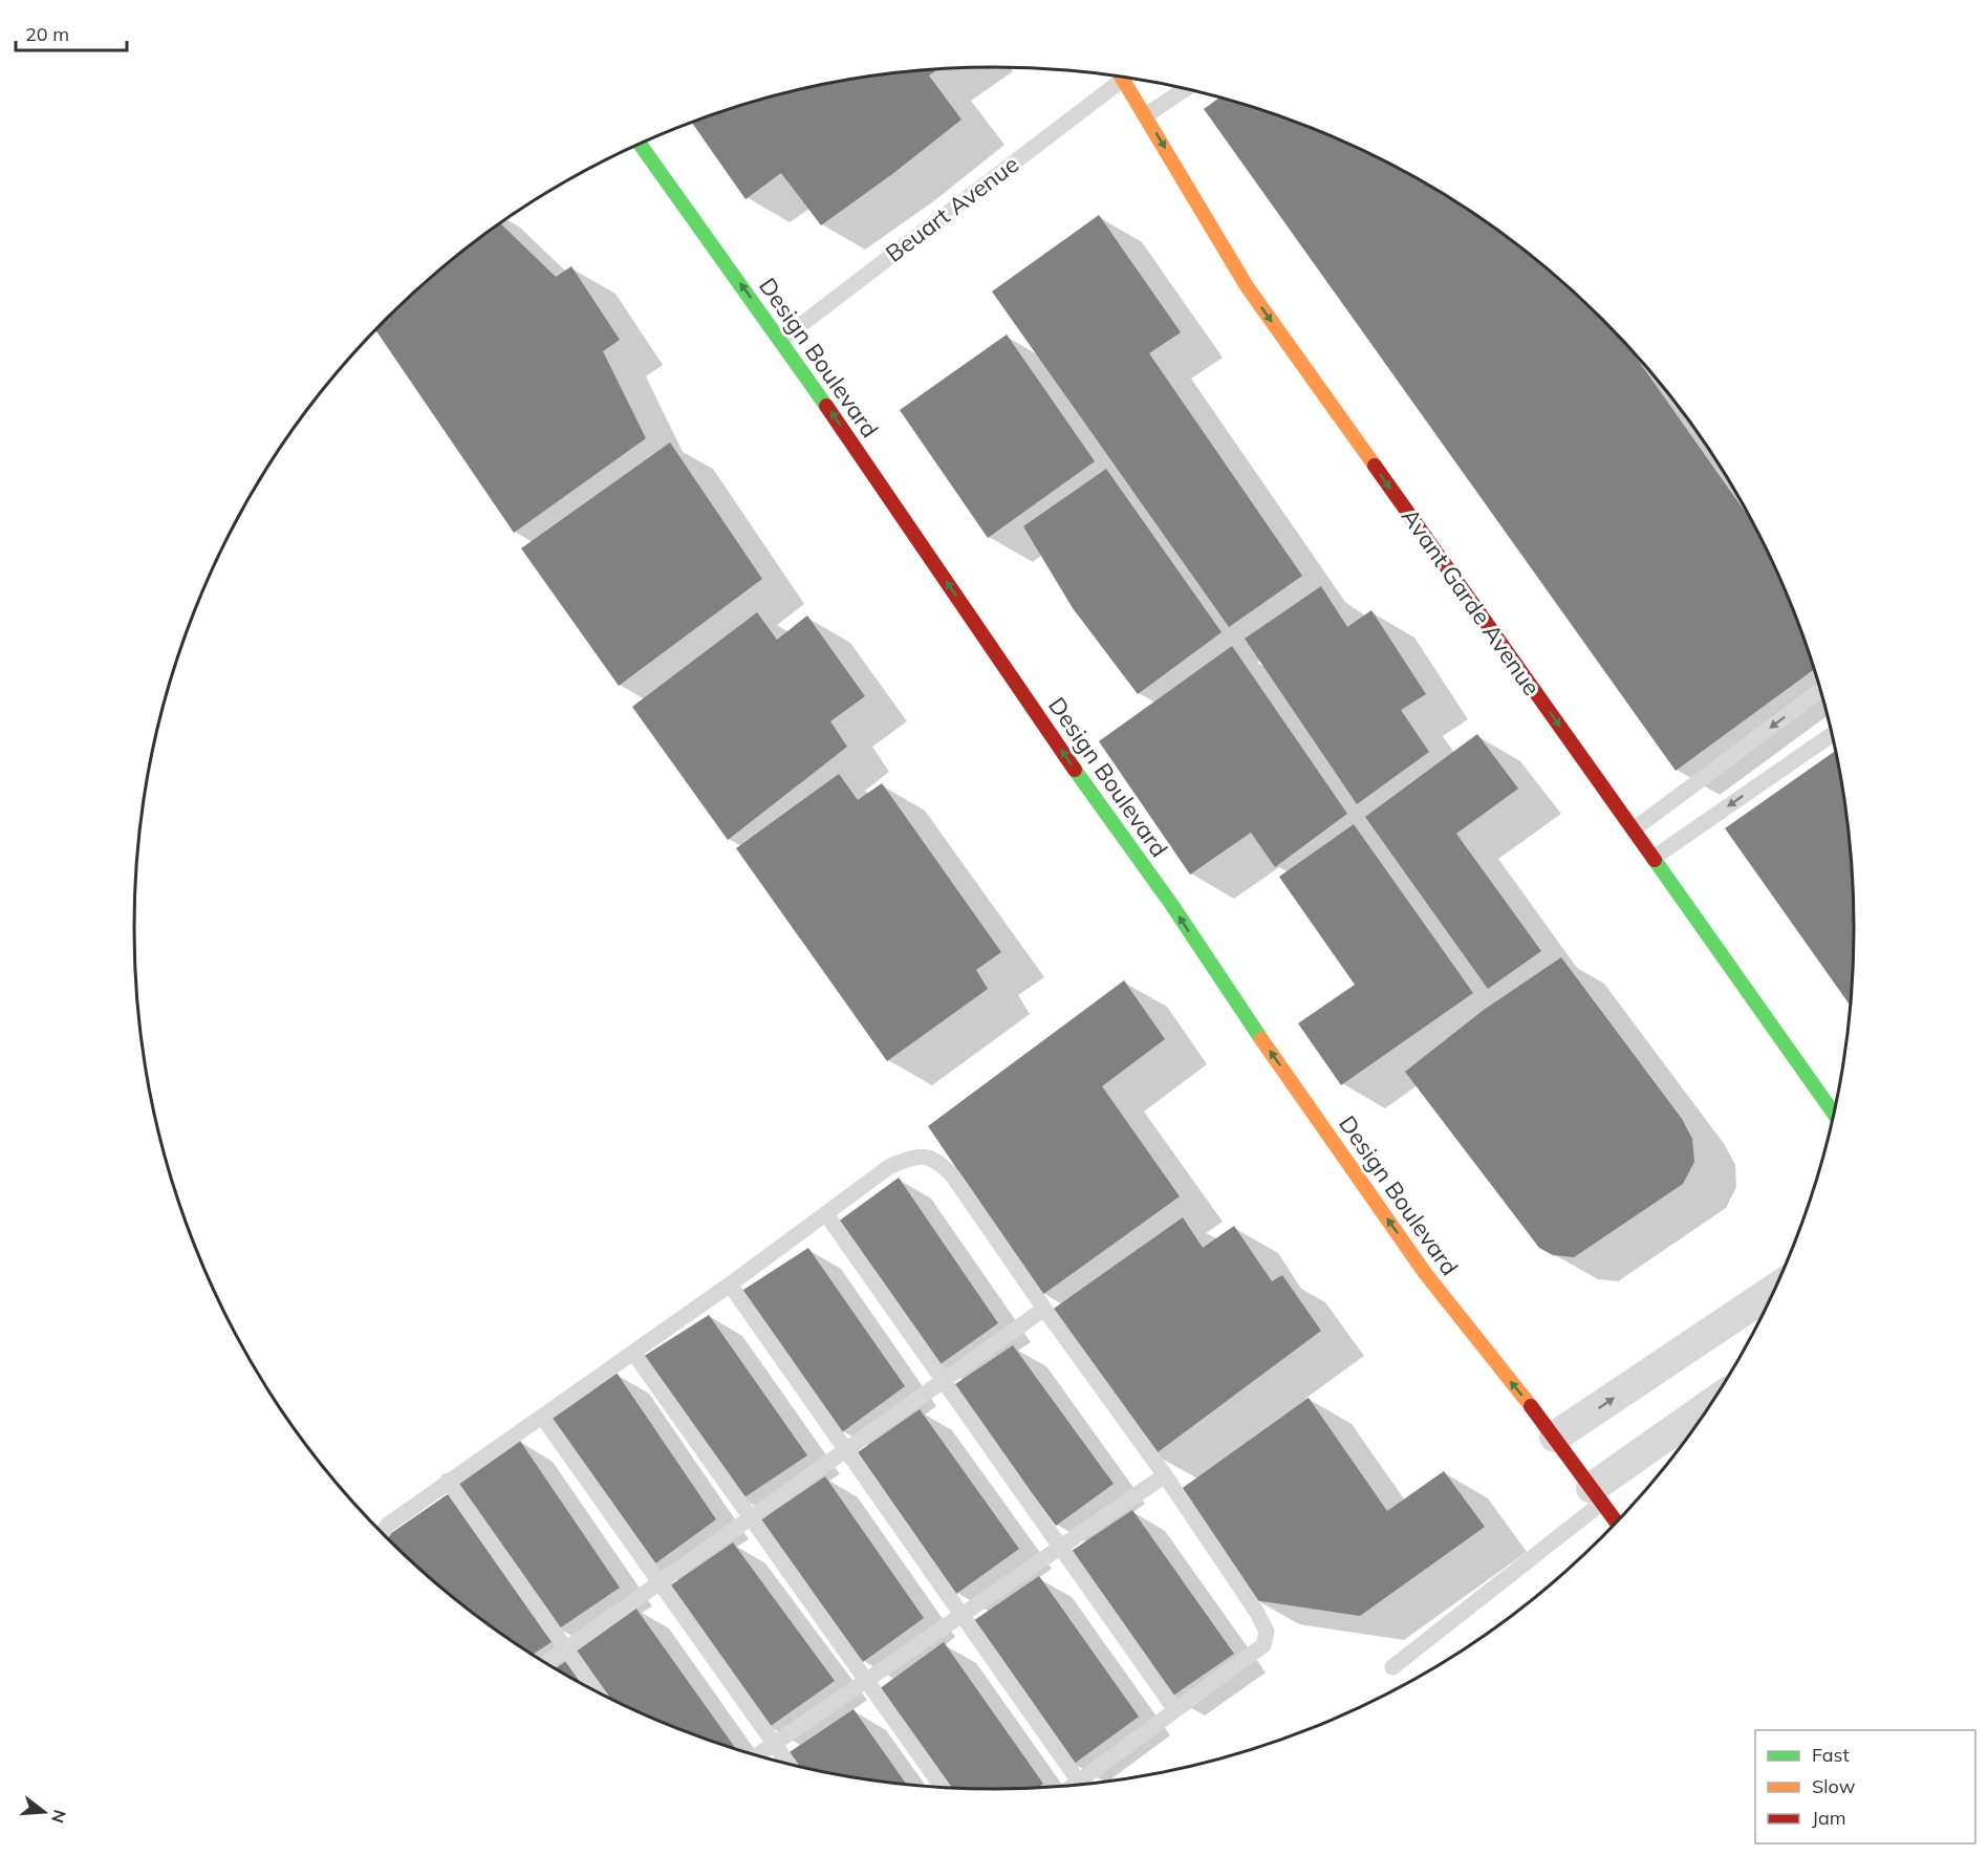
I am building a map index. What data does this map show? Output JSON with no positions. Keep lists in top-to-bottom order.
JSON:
{
  "streets": {
    "street": ["Design Boulevard", "Avant Garde Avenue"],
    "lane": ["Beuart Avenue"]
  },
  "crossings": [
    ["Beuart Avenue", "Design Boulevard"]
  ],
  "one_way": ["Design Boulevard", "Avant Garde Avenue"],
  "legend": ["Fast", "Slow", "Jam"],
  "scale_bar": "20 m",
  "north": "right"
}
